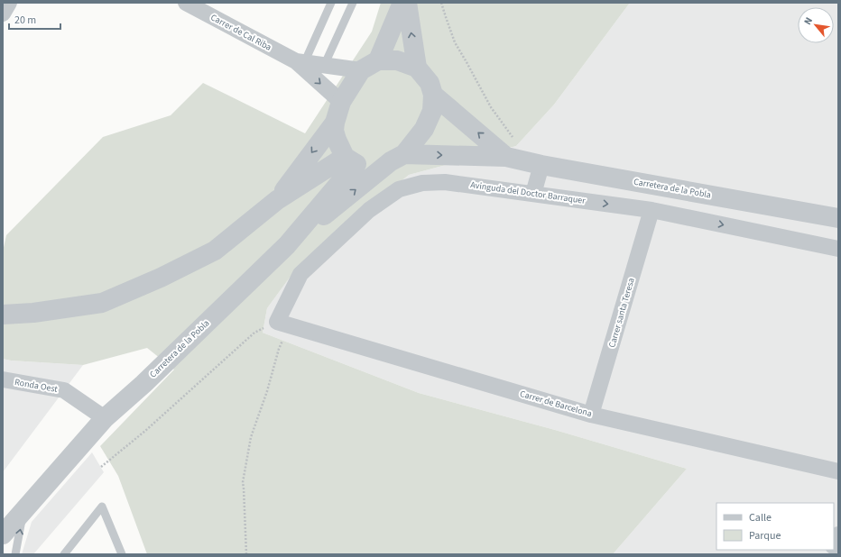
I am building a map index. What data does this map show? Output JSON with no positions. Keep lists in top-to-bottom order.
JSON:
{
  "streets": {
    "street": [
      "Carrer de Cal Riba",
      "Carretera de la Pobla",
      "Avinguda del Doctor Barraquer",
      "Carrer santa Teresa",
      "Ronda Oest",
      "Carrer de Barcelona"
    ]
  },
  "crossings": [
    ["Carrer de Cal Riba", "Carretera de la Pobla"],
    ["Carretera de la Pobla", "Ronda Oest"],
    ["Avinguda del Doctor Barraquer", "Carrer santa Teresa"],
    ["Avinguda del Doctor Barraquer", "Carrer de Barcelona"],
    ["Carrer santa Teresa", "Carrer de Barcelona"]
  ],
  "one_way": ["Avinguda del Doctor Barraquer"],
  "legend": ["Calle", "Parque"],
  "scale_bar": "20 m",
  "north": "top left"
}
